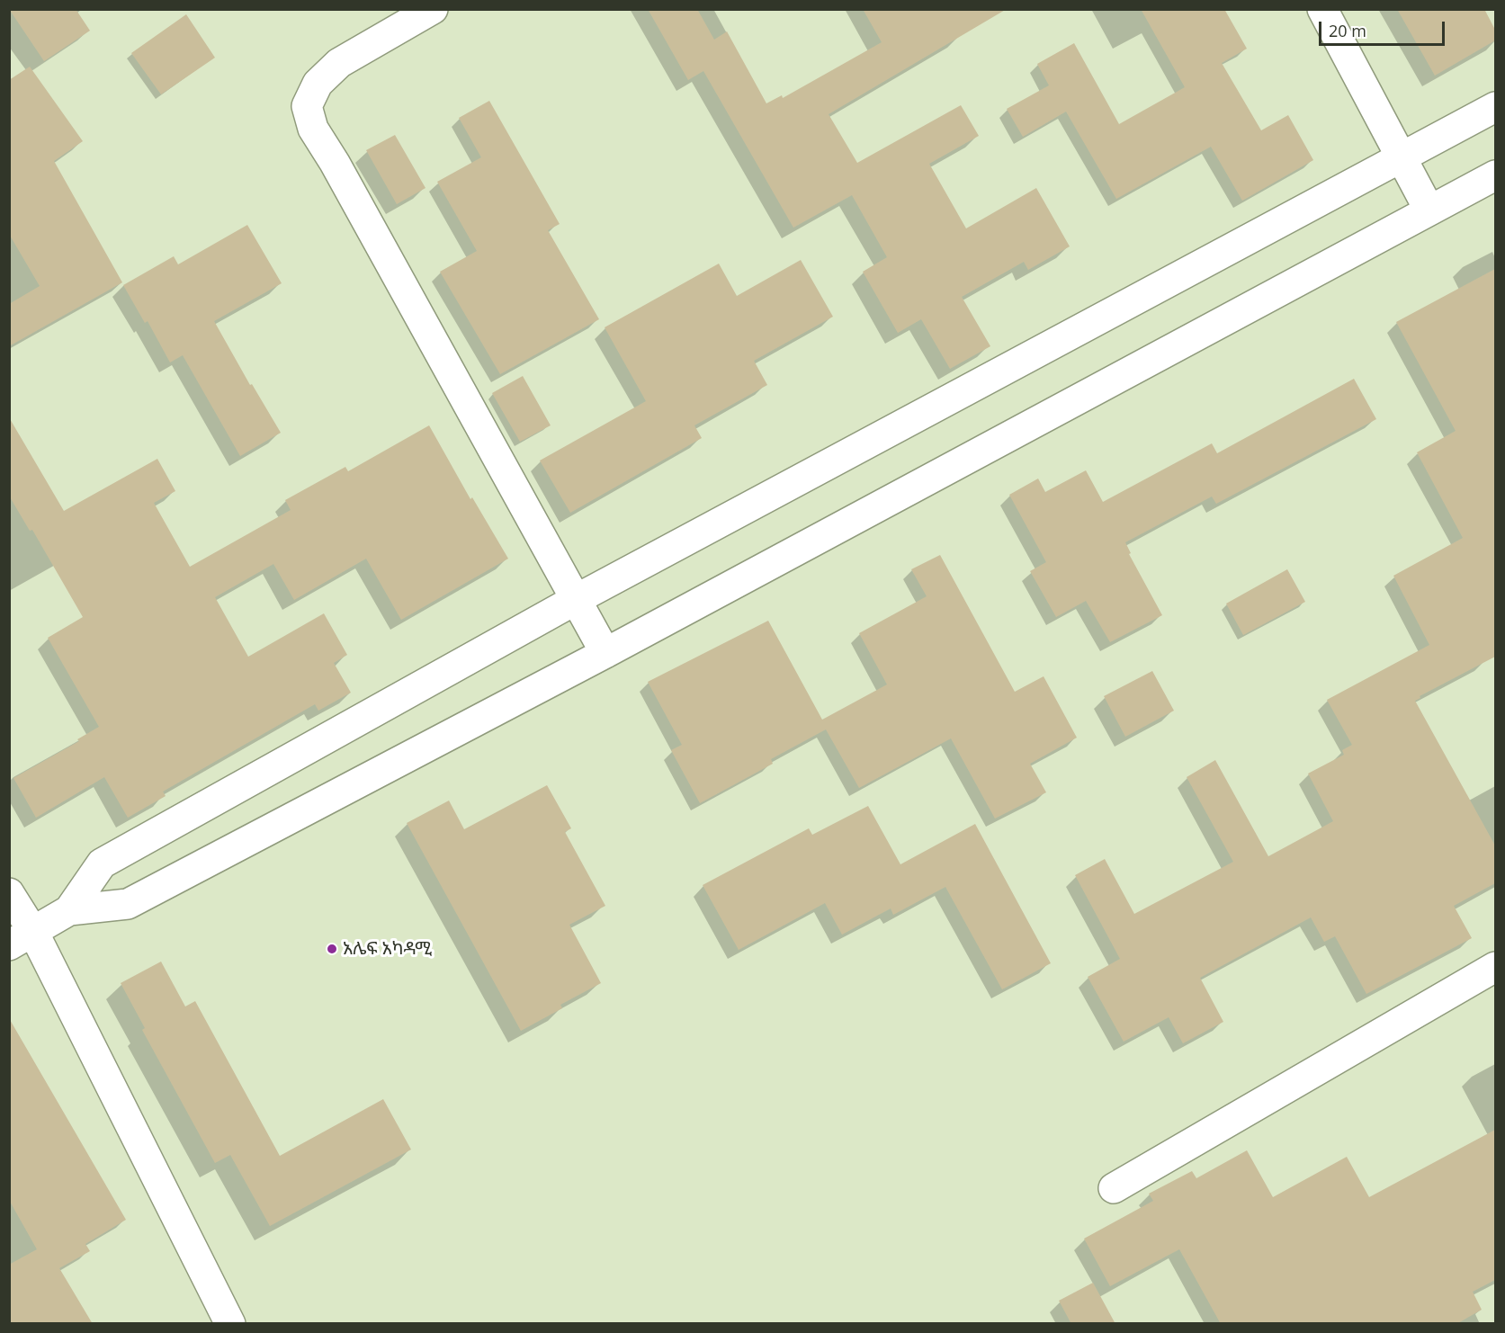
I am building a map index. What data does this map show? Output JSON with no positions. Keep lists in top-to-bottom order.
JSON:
{
  "places": ["አሌፍ አካዳሚ"],
  "scale_bar": "20 m"
}
